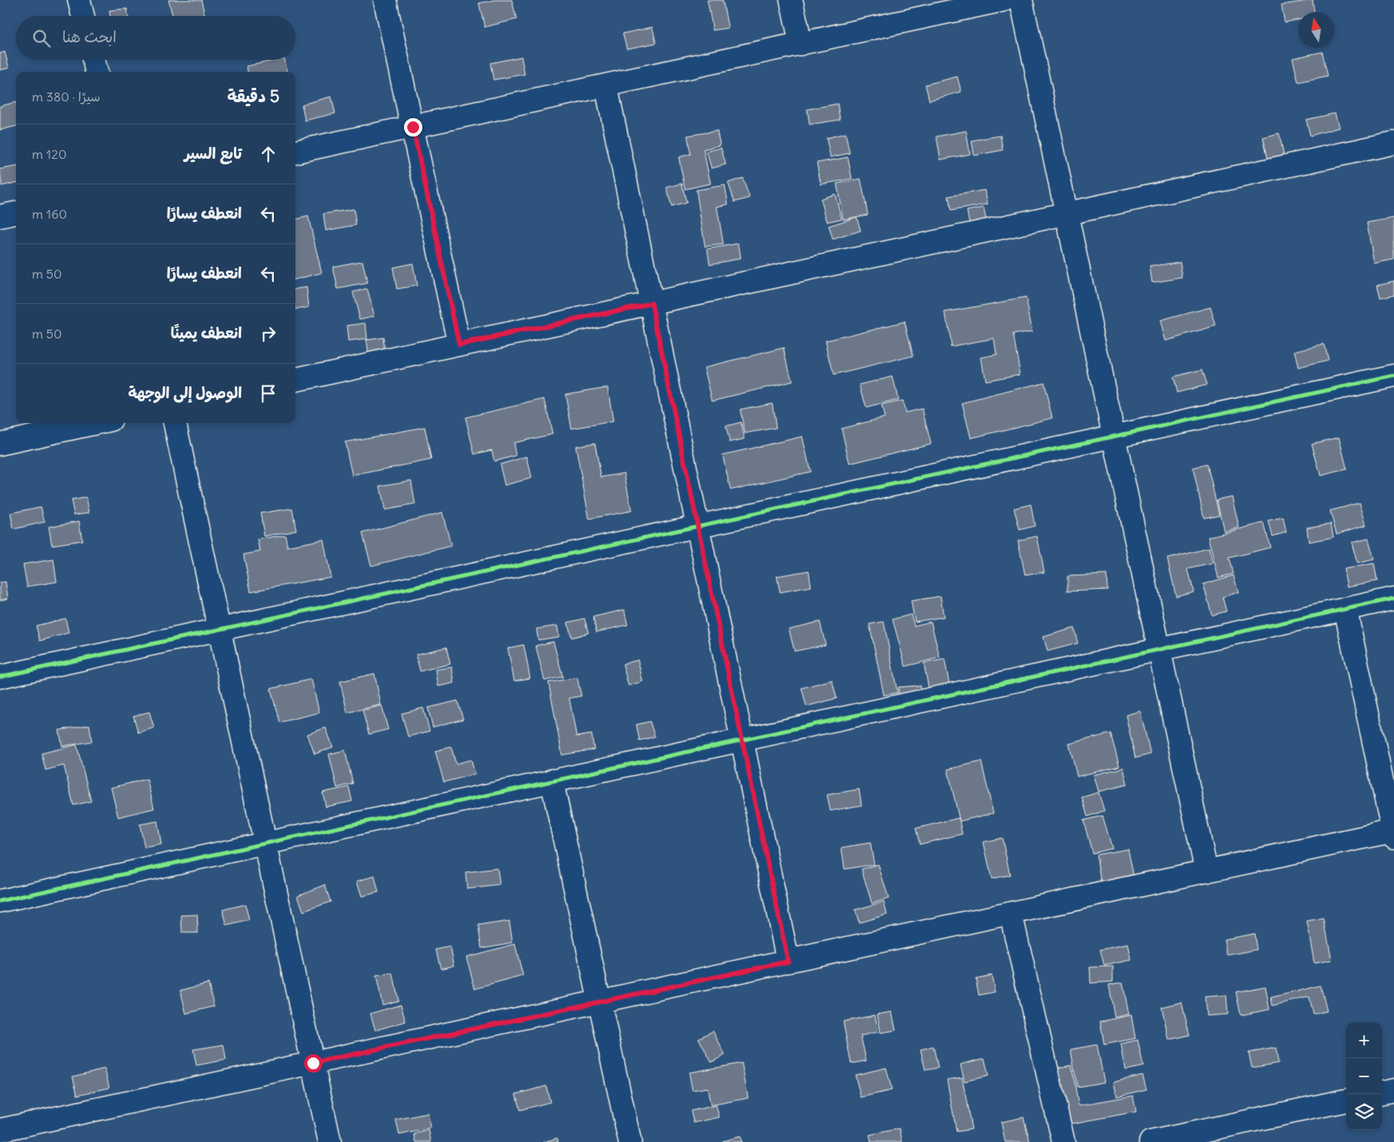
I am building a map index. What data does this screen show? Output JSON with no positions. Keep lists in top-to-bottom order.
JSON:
{
  "north": "top",
  "page": {
    "search": "ابحث هنا",
    "heading": ["5 دقيقة", "سيرًا · 380 m"],
    "list": [
      ["تابع السير", "120 m"],
      ["انعطف يسارًا", "160 m"],
      ["انعطف يسارًا", "50 m"],
      ["انعطف يمينًا", "50 m"],
      "الوصول إلى الوجهة"
    ],
    "map_buttons": ["+", "−"]
  }
}
